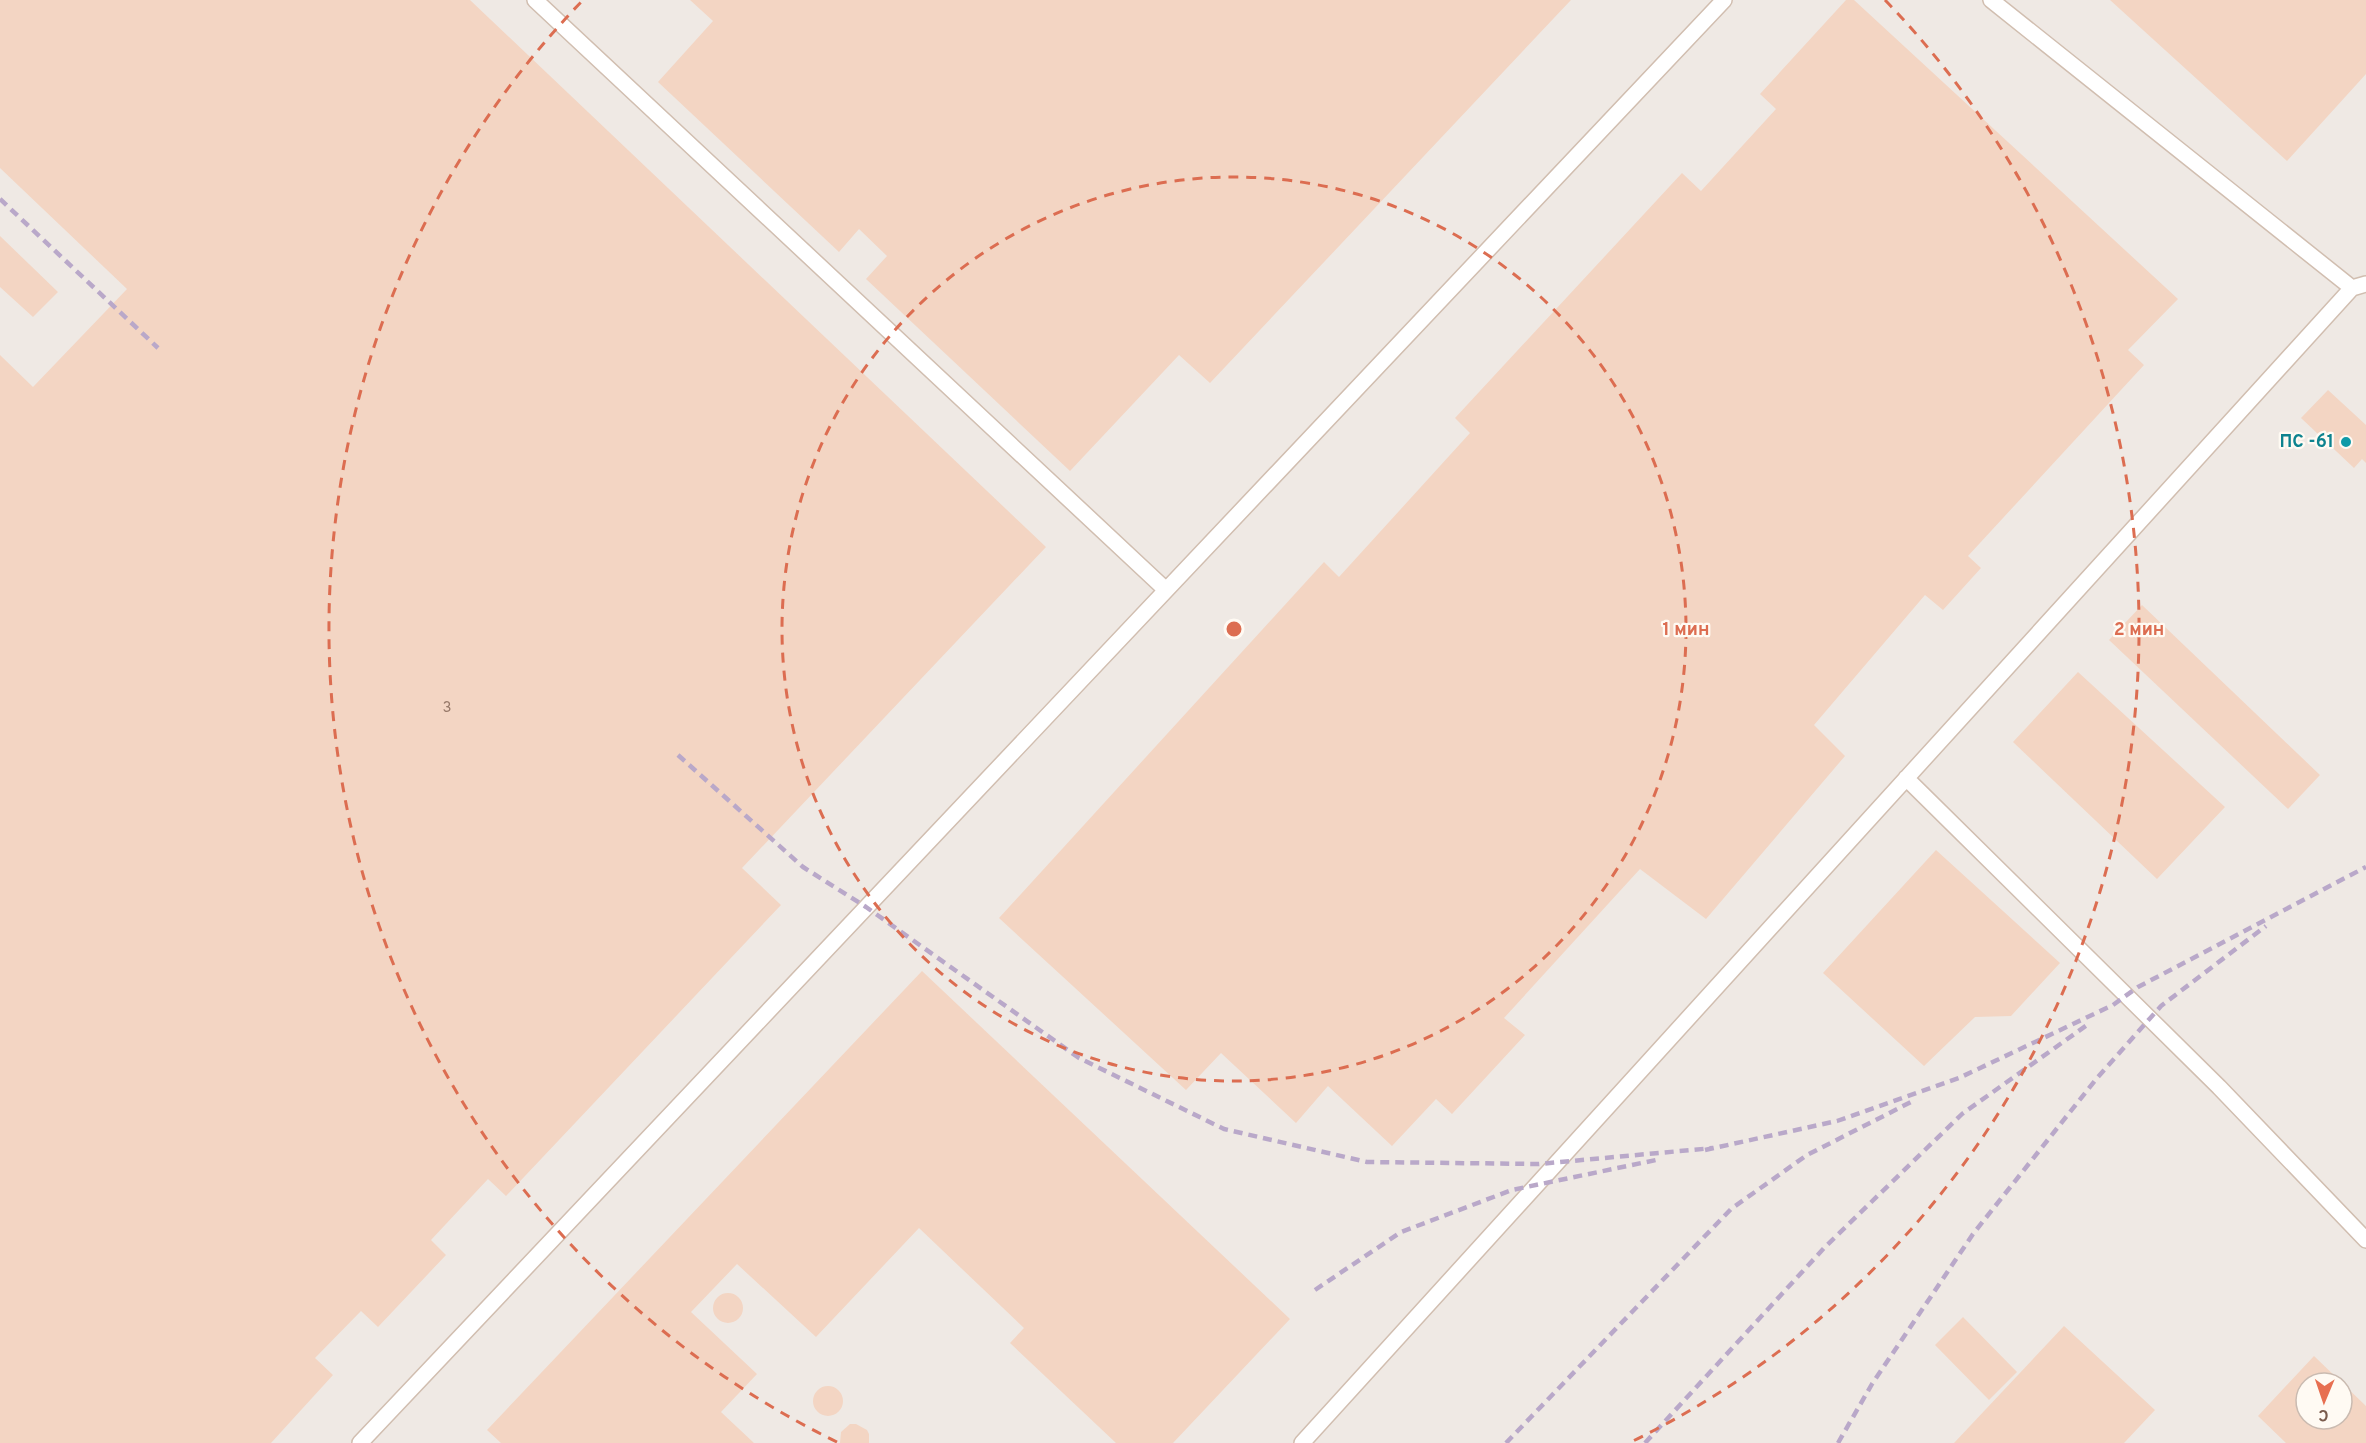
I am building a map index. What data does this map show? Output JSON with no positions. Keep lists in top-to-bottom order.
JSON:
{
  "places": ["ПС -61"],
  "house_numbers": ["3"],
  "north": "bottom",
  "rings": ["1 мин", "2 мин"]
}
